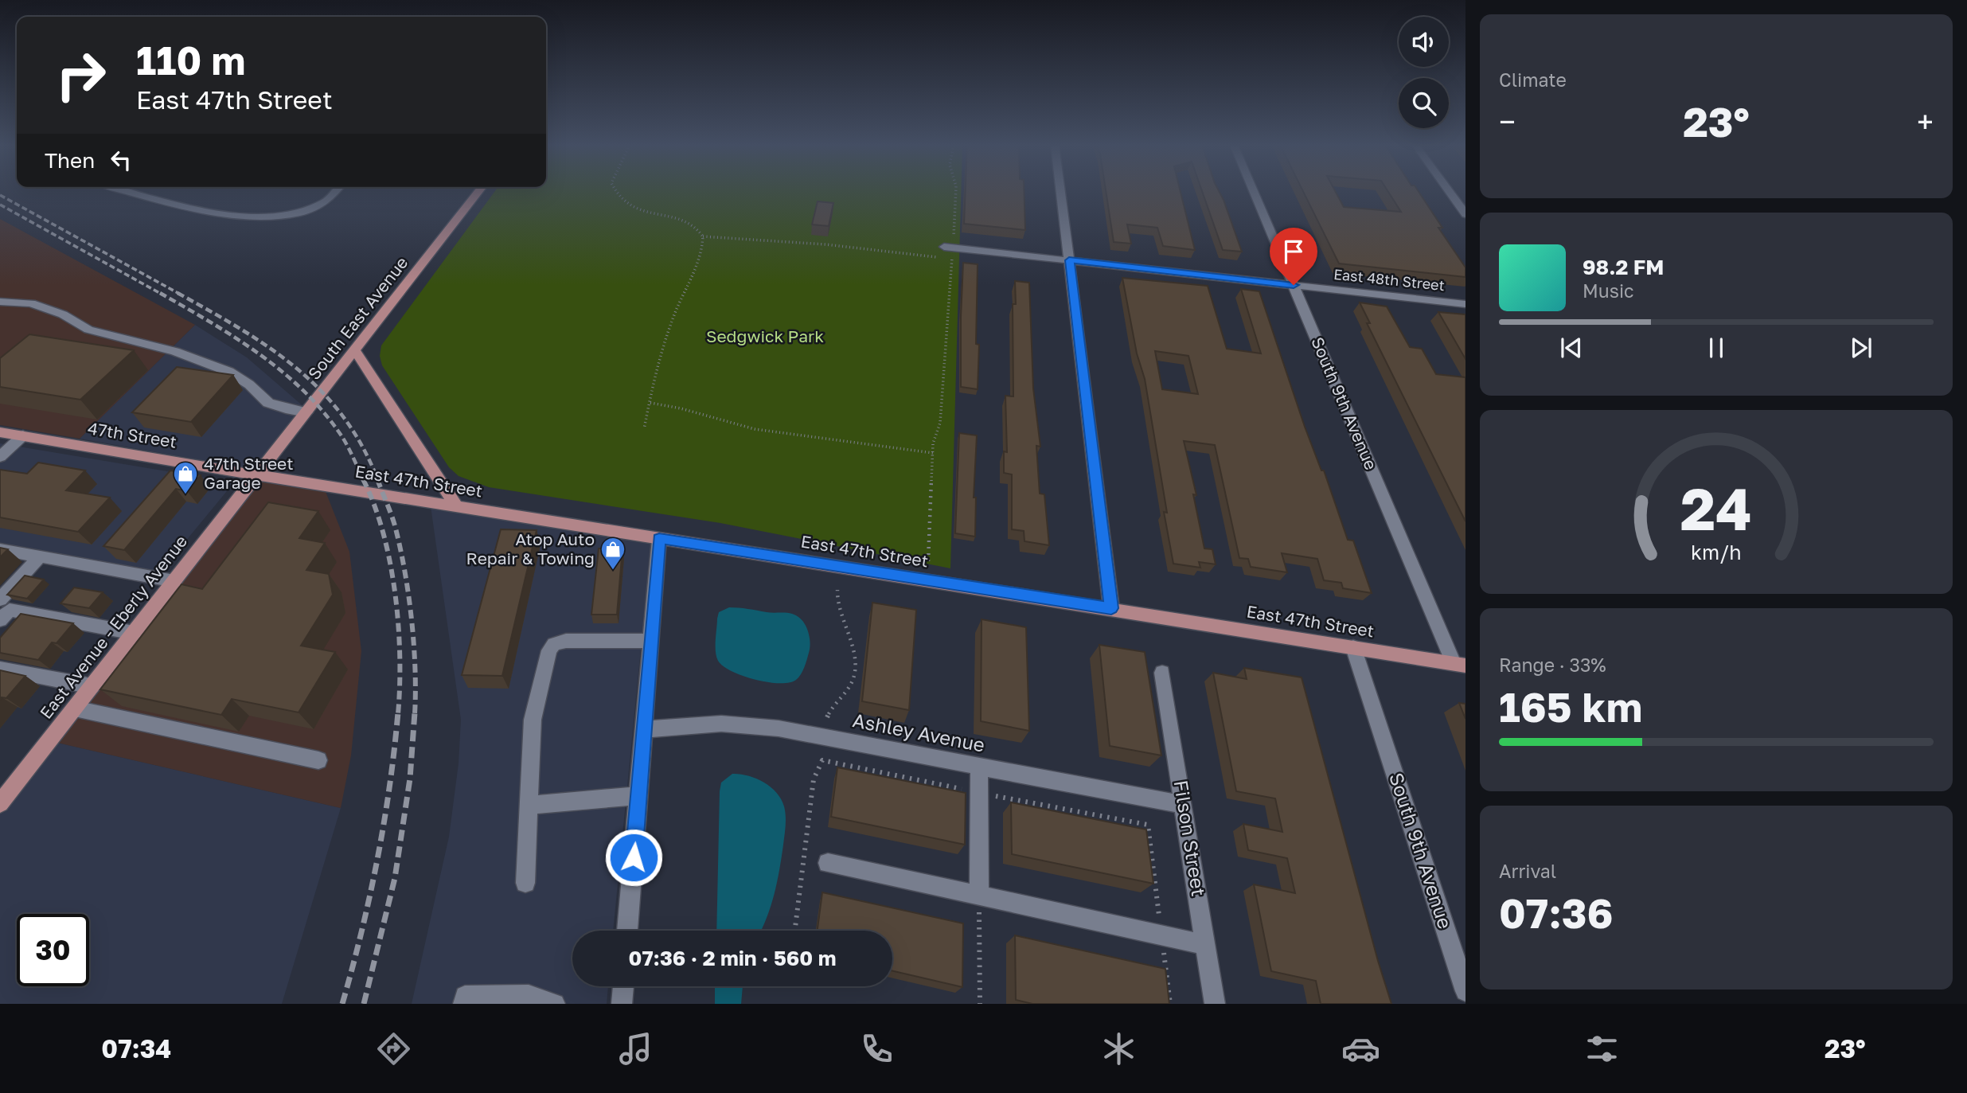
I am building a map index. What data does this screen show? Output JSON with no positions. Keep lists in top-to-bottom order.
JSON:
{
  "streets": {
    "main road": [
      "South East Avenue",
      "47th Street",
      "East 47th Street",
      "East Avenue - Eberly Avenue"
    ],
    "street": [
      "East 48th Street",
      "South 9th Avenue",
      "Ashley Avenue",
      "Filson Street"
    ]
  },
  "crossings": [
    ["East 48th Street", "South 9th Avenue"],
    ["South East Avenue", "47th Street"],
    ["South East Avenue", "East 47th Street"],
    ["South East Avenue", "East Avenue - Eberly Avenue"],
    ["South 9th Avenue", "East 47th Street"],
    ["47th Street", "East 47th Street"],
    ["47th Street", "East Avenue - Eberly Avenue"],
    ["East 47th Street", "East Avenue - Eberly Avenue"],
    ["Ashley Avenue", "Filson Street"]
  ],
  "parks": ["Sedgwick Park"],
  "places": {
    "shop": ["47th Street Garage", "Atop Auto Repair & Towing"]
  },
  "page": {
    "tile": [
      "Climate",
      ["Range · 33%", "165 km"],
      ["Arrival", "07:36"]
    ],
    "turn": ["110 m", "East 47th Street"],
    "heat": ["−", "23°", "+"],
    "then": "Then",
    "song": ["98.2 FM", "Music"],
    "limit": "30",
    "trip": "07:36 · 2 min · 560 m",
    "tabs": ["07:34", "23°"],
    "gauge": ["24", "km/h"]
  }
}
